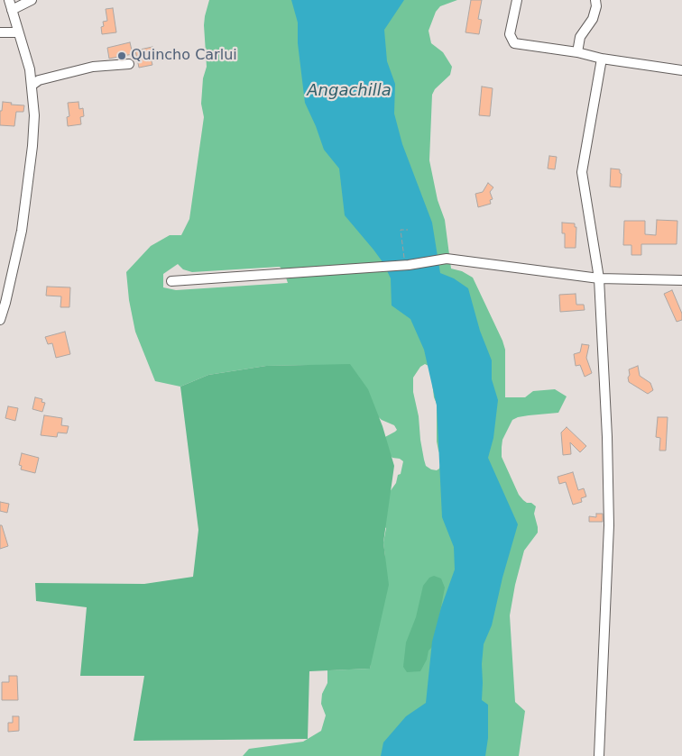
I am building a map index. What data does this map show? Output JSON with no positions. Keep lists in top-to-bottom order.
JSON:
{
  "water": ["Angachilla"],
  "places": ["Quincho Carlui"]
}
